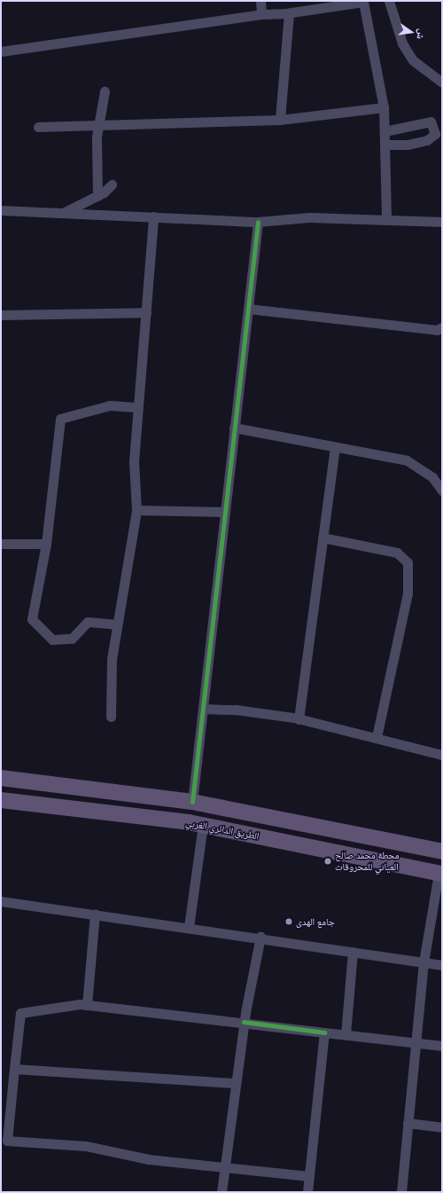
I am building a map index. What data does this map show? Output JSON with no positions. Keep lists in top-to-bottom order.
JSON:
{
  "streets": {
    "main road": ["الطريق الدائري الغربي"]
  },
  "places": ["محطة محمد صالح العياني للمحروقات", "جامع الهدى"],
  "north": "right"
}
